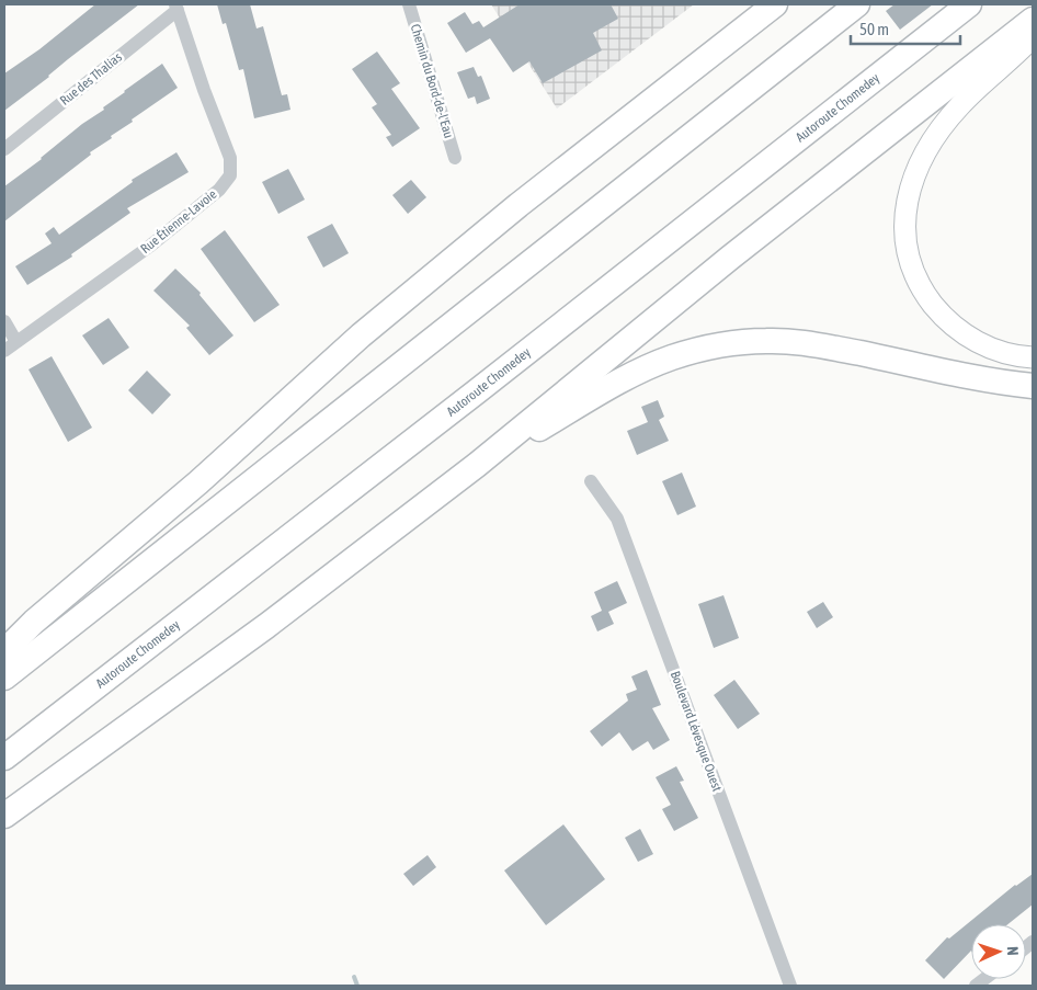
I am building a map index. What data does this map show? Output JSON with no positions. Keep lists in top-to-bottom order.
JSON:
{
  "streets": {
    "highway": ["Autoroute Chomedey"],
    "street": [
      "Rue des Thalias",
      "Chemin du Bord-de-l'Eau",
      "Rue Étienne-Lavoie",
      "Boulevard Lévesque Ouest"
    ]
  },
  "crossings": [
    ["Rue des Thalias", "Rue Étienne-Lavoie"]
  ],
  "scale_bar": "50 m",
  "north": "right"
}
